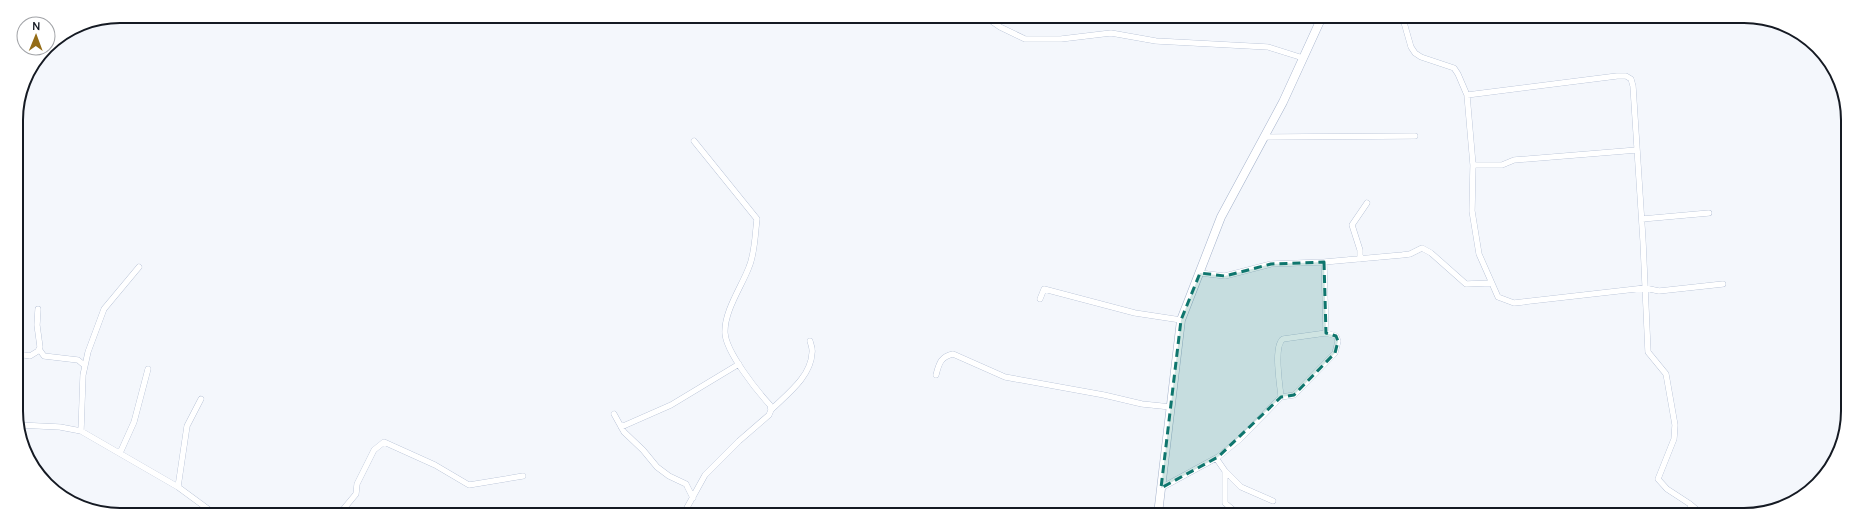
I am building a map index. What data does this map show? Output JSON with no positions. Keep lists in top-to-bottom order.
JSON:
{
  "north": "top"
}
